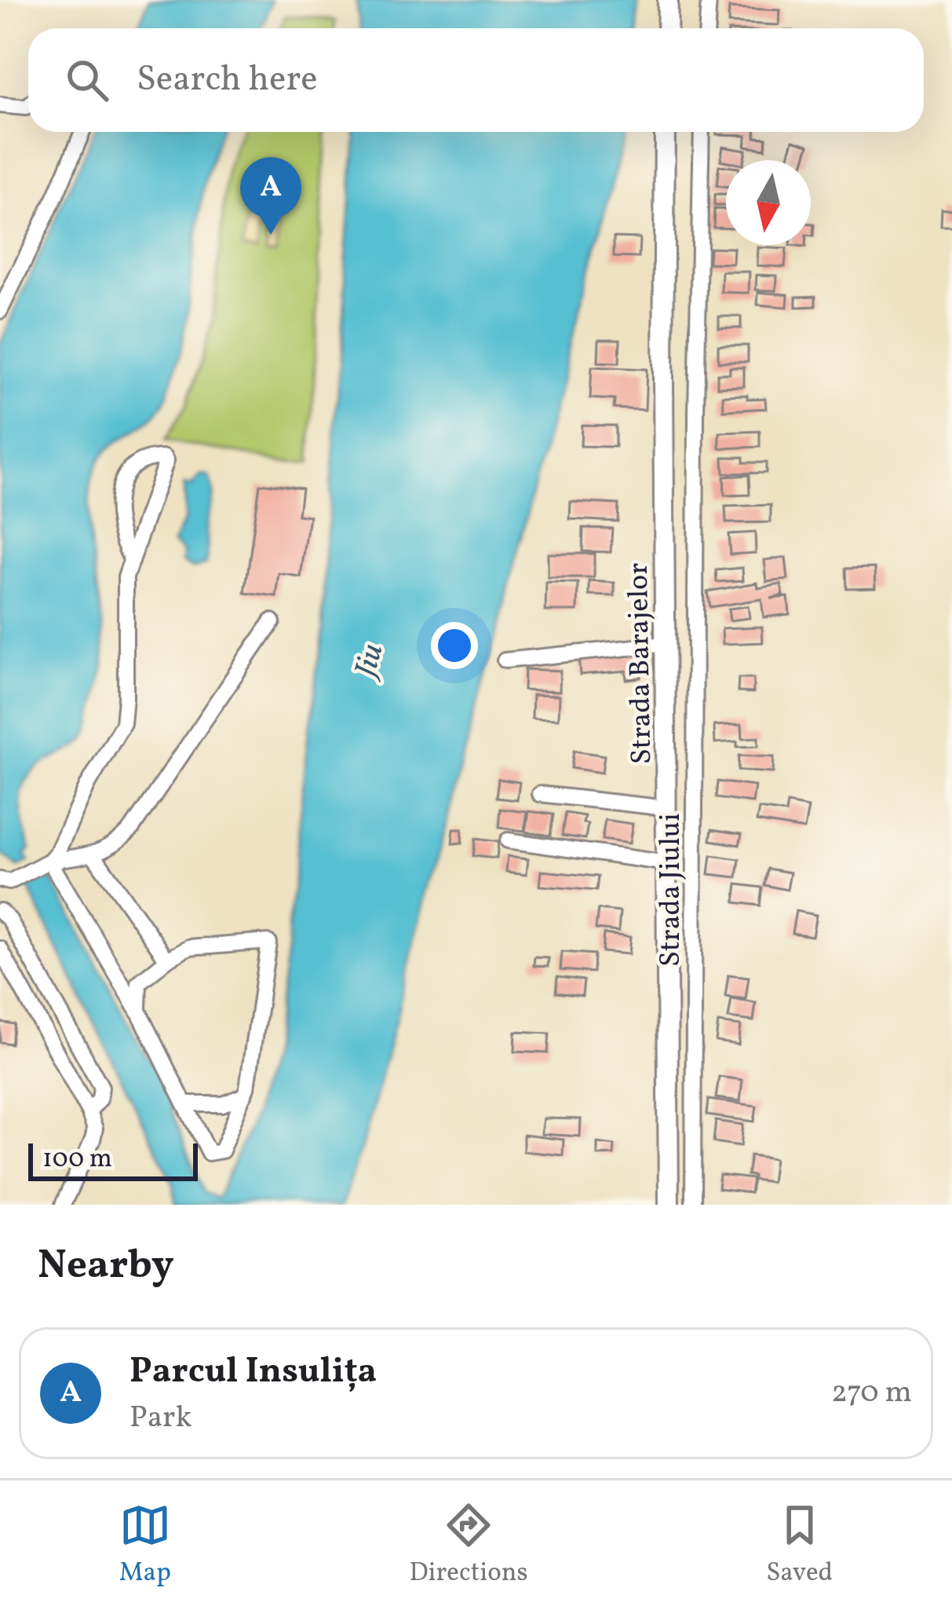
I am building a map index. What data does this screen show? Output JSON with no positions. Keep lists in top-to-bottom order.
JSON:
{
  "streets": {
    "main road": ["Strada Barajelor"],
    "street": ["Strada Jiului"]
  },
  "water": ["Jiu"],
  "scale_bar": "100 m",
  "north": "bottom",
  "page": {
    "search": "Search here",
    "pins": "A",
    "scale": "100 m",
    "heading": "Nearby",
    "list": [
      {
        "mark": "A",
        "name": "Parcul Insulița",
        "note": "Park",
        "value": "270 m"
      }
    ],
    "nav": ["Map", "Directions", "Saved"]
  }
}
